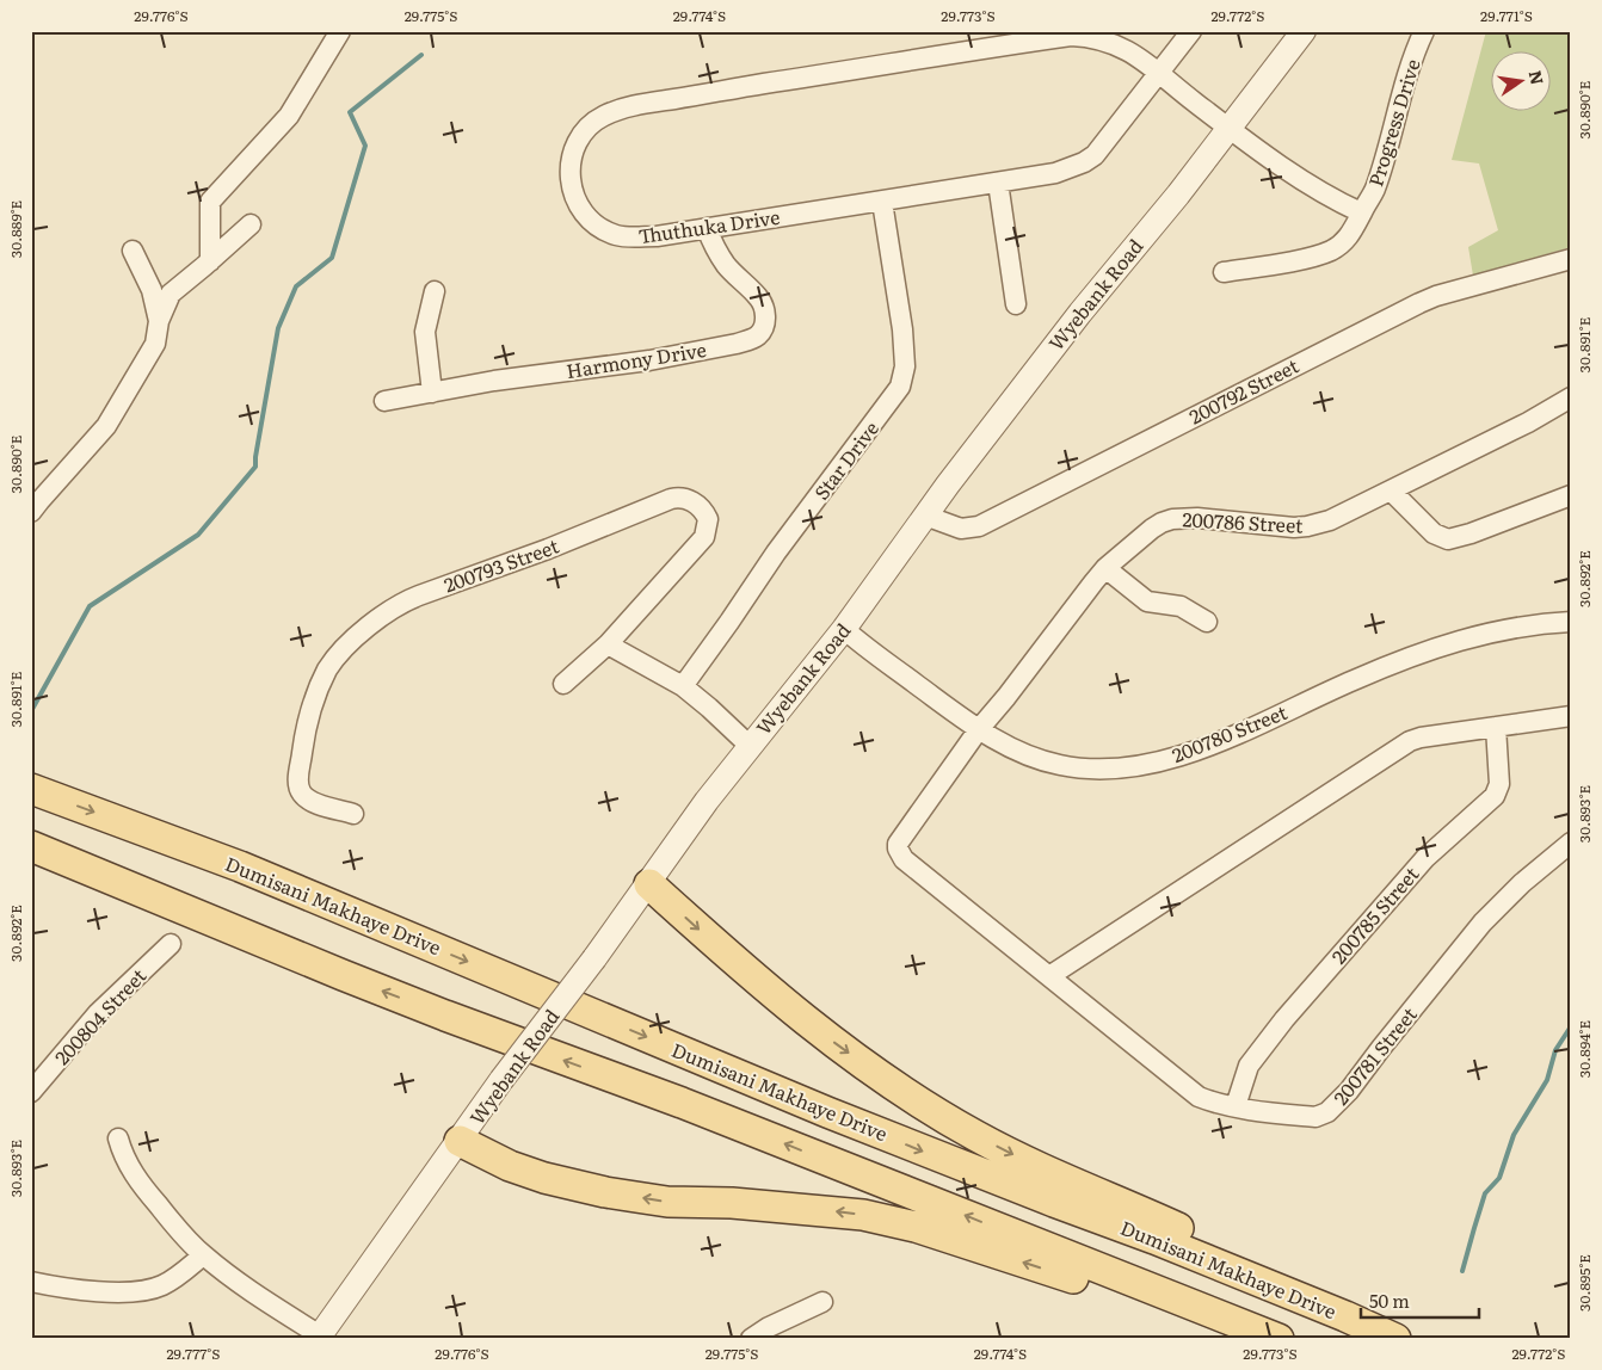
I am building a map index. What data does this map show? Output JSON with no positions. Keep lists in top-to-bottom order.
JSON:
{
  "streets": {
    "main road": ["Dumisani Makhaye Drive"],
    "street": [
      "Progress Drive",
      "Thuthuka Drive",
      "Wyebank Road",
      "Harmony Drive",
      "200792 Street",
      "Star Drive",
      "200786 Street",
      "200793 Street",
      "200780 Street",
      "200785 Street",
      "200804 Street",
      "200781 Street"
    ]
  },
  "crossings": [
    ["Progress Drive", "Thuthuka Drive"],
    ["Thuthuka Drive", "Wyebank Road"],
    ["Thuthuka Drive", "Harmony Drive"],
    ["Thuthuka Drive", "Star Drive"],
    ["Wyebank Road", "200792 Street"],
    ["Wyebank Road", "200780 Street"],
    ["200786 Street", "200780 Street"],
    ["200786 Street", "200781 Street"],
    ["200780 Street", "200781 Street"],
    ["200785 Street", "200781 Street"]
  ],
  "scale_bar": "50 m",
  "north": "right",
  "coordinates": [
    "29.776°S",
    "29.775°S",
    "29.774°S",
    "29.773°S",
    "29.772°S",
    "29.771°S",
    "30.890°E",
    "30.889°E",
    "30.891°E",
    "30.892°E",
    "30.893°E",
    "30.894°E",
    "30.895°E",
    "29.777°S"
  ]
}
